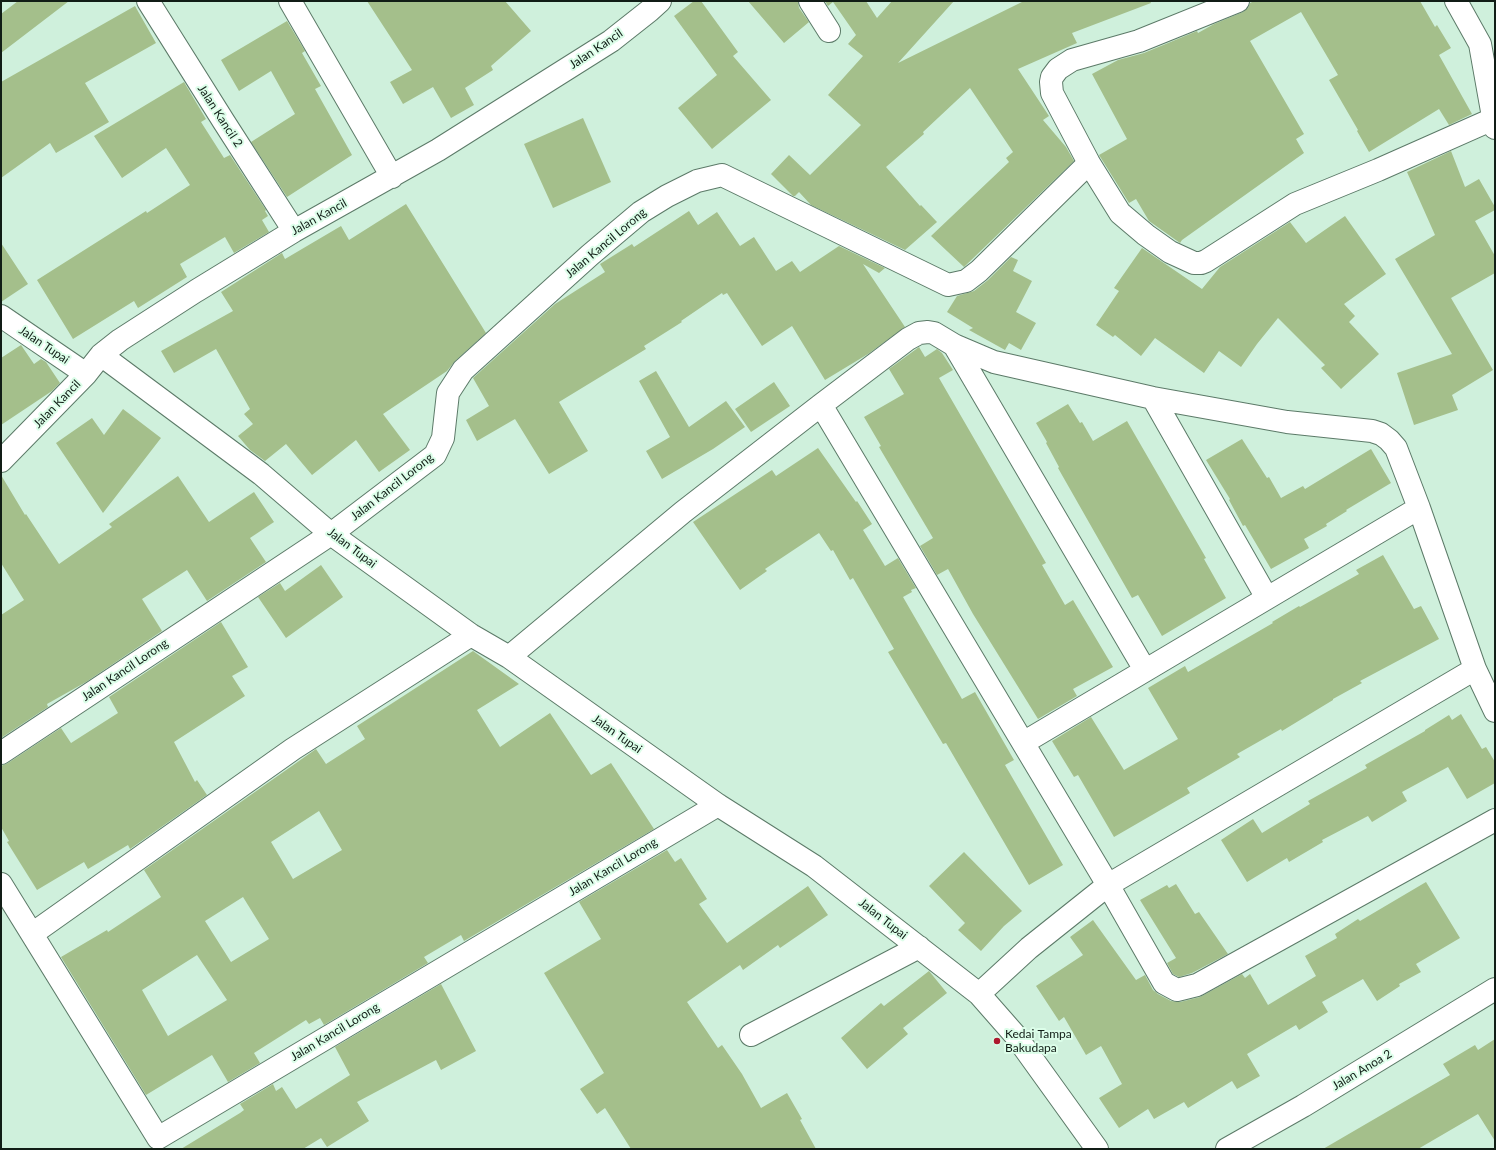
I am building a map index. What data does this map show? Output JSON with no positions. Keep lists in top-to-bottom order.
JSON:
{
  "streets": {
    "street": [
      "Jalan Kancil",
      "Jalan Kancil 2",
      "Jalan Kancil Lorong",
      "Jalan Tupai",
      "Jalan Anoa 2"
    ]
  },
  "crossings": [
    ["Jalan Kancil", "Jalan Kancil 2"],
    ["Jalan Kancil", "Jalan Tupai"],
    ["Jalan Kancil Lorong", "Jalan Tupai"]
  ],
  "places": ["Kedai Tampa Bakudapa"]
}
